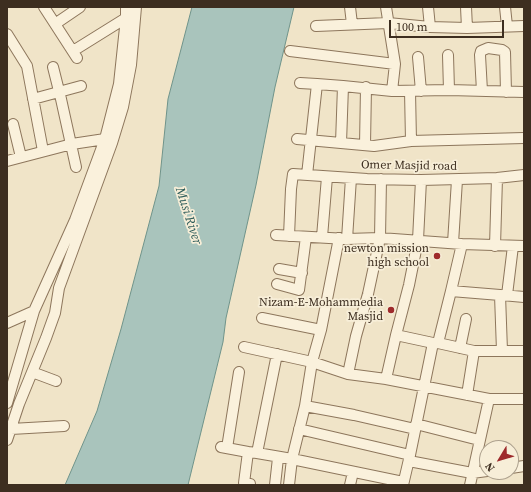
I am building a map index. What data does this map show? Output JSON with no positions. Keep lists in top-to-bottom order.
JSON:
{
  "streets": {
    "street": ["Omer Masjid road"]
  },
  "water": ["Musi River"],
  "places": ["newton mission high school", "Nizam-E-Mohammedia Masjid"],
  "scale_bar": "100 m",
  "north": "bottom left"
}
